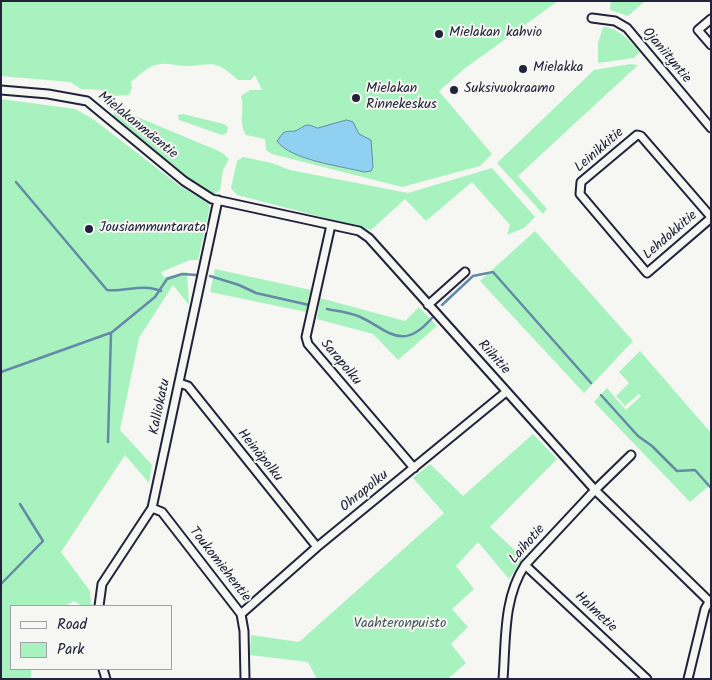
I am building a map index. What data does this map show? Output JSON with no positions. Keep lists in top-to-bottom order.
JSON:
{
  "streets": {
    "street": [
      "Ojaniityntie",
      "Mielakanmäentie",
      "Leinikkitie",
      "Lehdokkitie",
      "Riihitie",
      "Sarapolku",
      "Kalliokatu",
      "Heinäpolku",
      "Ohrapolku",
      "Laihotie",
      "Toukomiehentie",
      "Halmetie"
    ]
  },
  "crossings": [
    ["Mielakanmäentie", "Riihitie"],
    ["Mielakanmäentie", "Kalliokatu"],
    ["Leinikkitie", "Lehdokkitie"],
    ["Riihitie", "Sarapolku"],
    ["Riihitie", "Kalliokatu"],
    ["Riihitie", "Ohrapolku"],
    ["Riihitie", "Laihotie"],
    ["Sarapolku", "Ohrapolku"],
    ["Kalliokatu", "Heinäpolku"],
    ["Kalliokatu", "Toukomiehentie"],
    ["Heinäpolku", "Ohrapolku"],
    ["Ohrapolku", "Toukomiehentie"],
    ["Laihotie", "Halmetie"]
  ],
  "parks": ["Vaahteronpuisto"],
  "places": [
    "Mielakan kahvio",
    "Mielakka",
    "Suksivuokraamo",
    "Mielakan Rinnekeskus",
    "Jousiammuntarata"
  ],
  "legend": ["Road", "Park"]
}
